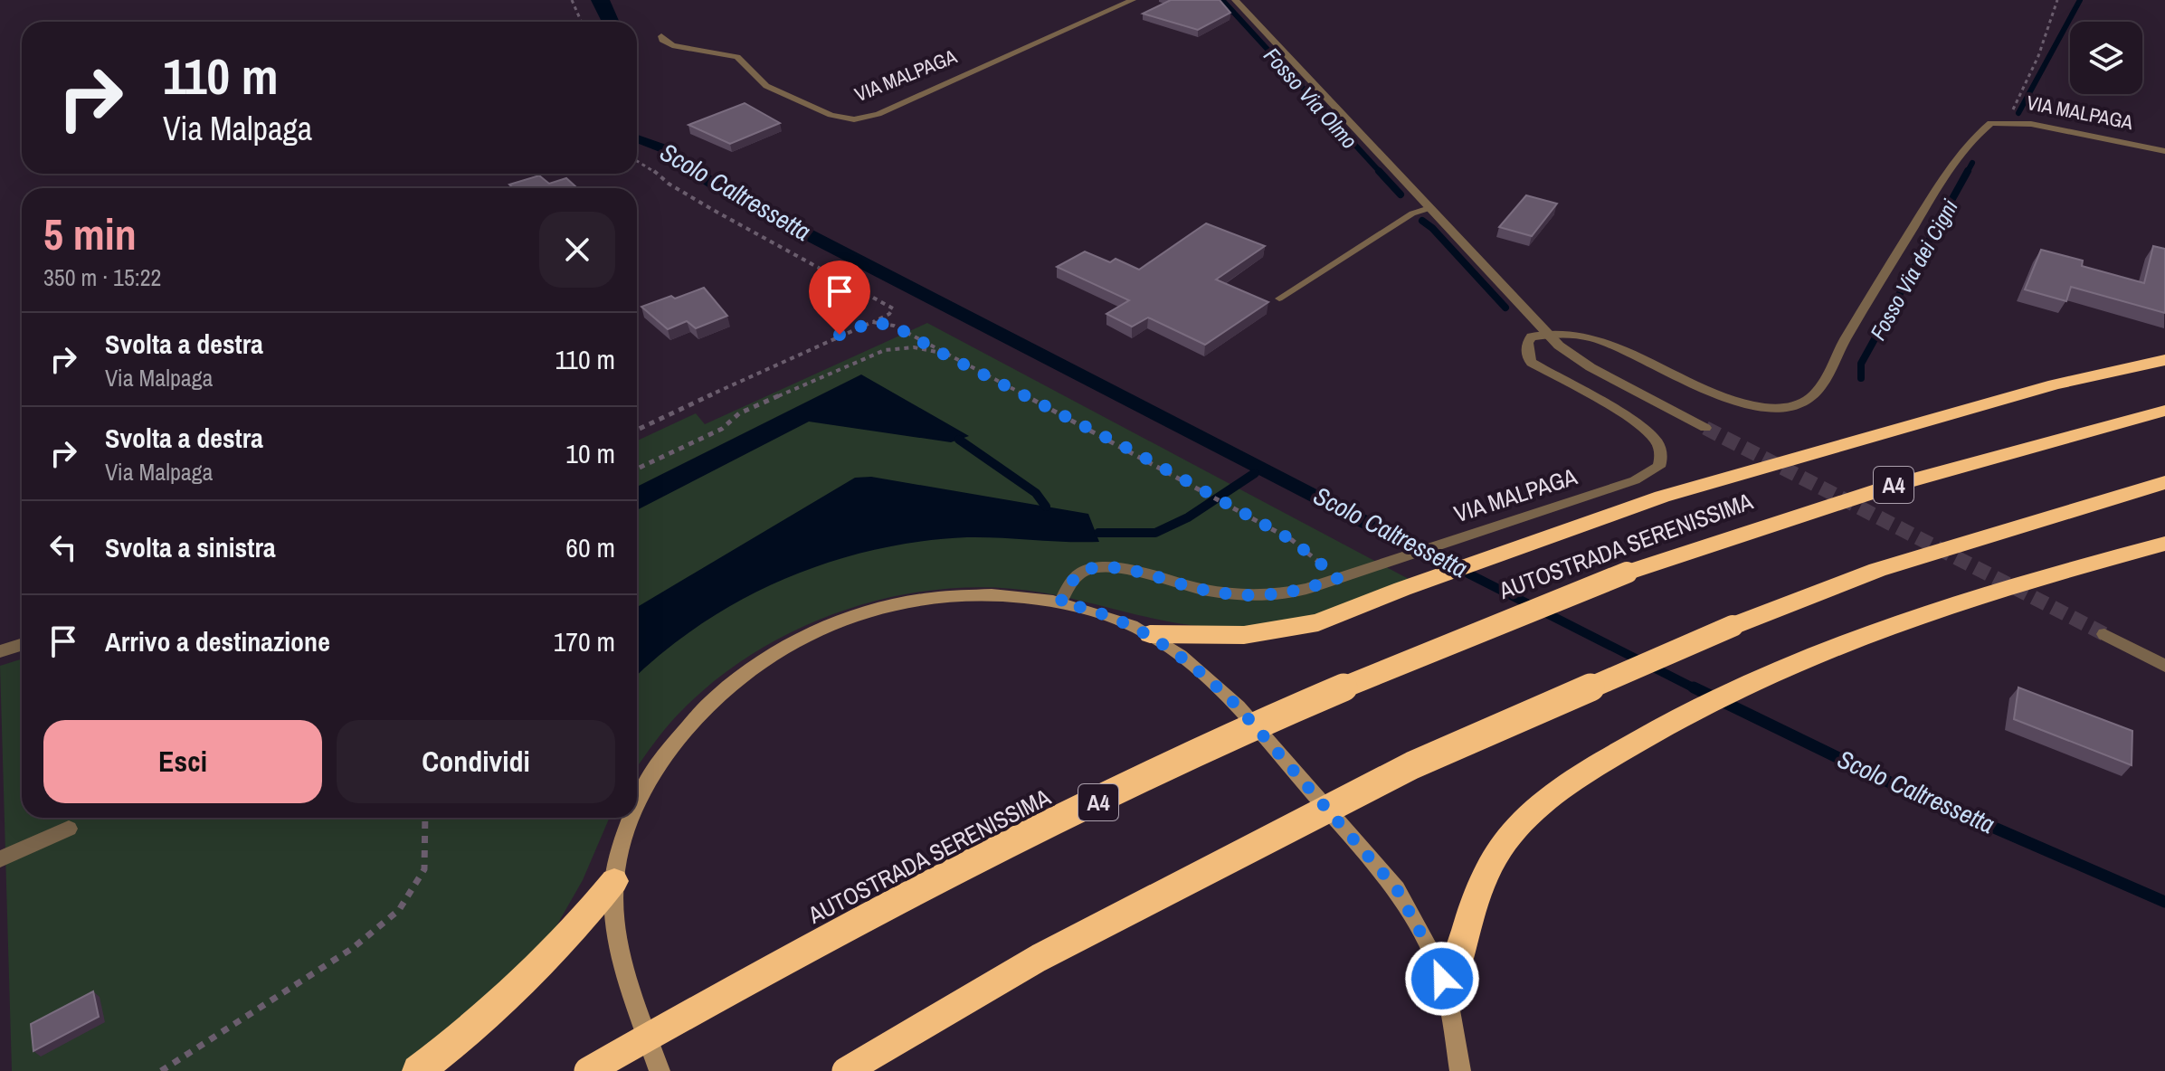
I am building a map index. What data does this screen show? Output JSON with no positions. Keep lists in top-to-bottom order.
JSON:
{
  "streets": {
    "highway": ["A4", "AUTOSTRADA SERENISSIMA"],
    "street": ["VIA MALPAGA"]
  },
  "water": ["Fosso Via Olmo", "Scolo Caltressetta", "Fosso Via dei Cigni"],
  "page": {
    "turn": ["110 m", "Via Malpaga"],
    "heading": ["5 min", "350 m · 15:22"],
    "list": [
      {
        "name": "Svolta a destra",
        "note": "Via Malpaga",
        "value": "110 m"
      },
      {
        "name": "Svolta a destra",
        "note": "Via Malpaga",
        "value": "10 m"
      },
      {
        "name": "Svolta a sinistra",
        "value": "60 m"
      },
      {
        "name": "Arrivo a destinazione",
        "value": "170 m"
      }
    ],
    "buttons": ["Esci", "Condividi"]
  }
}
